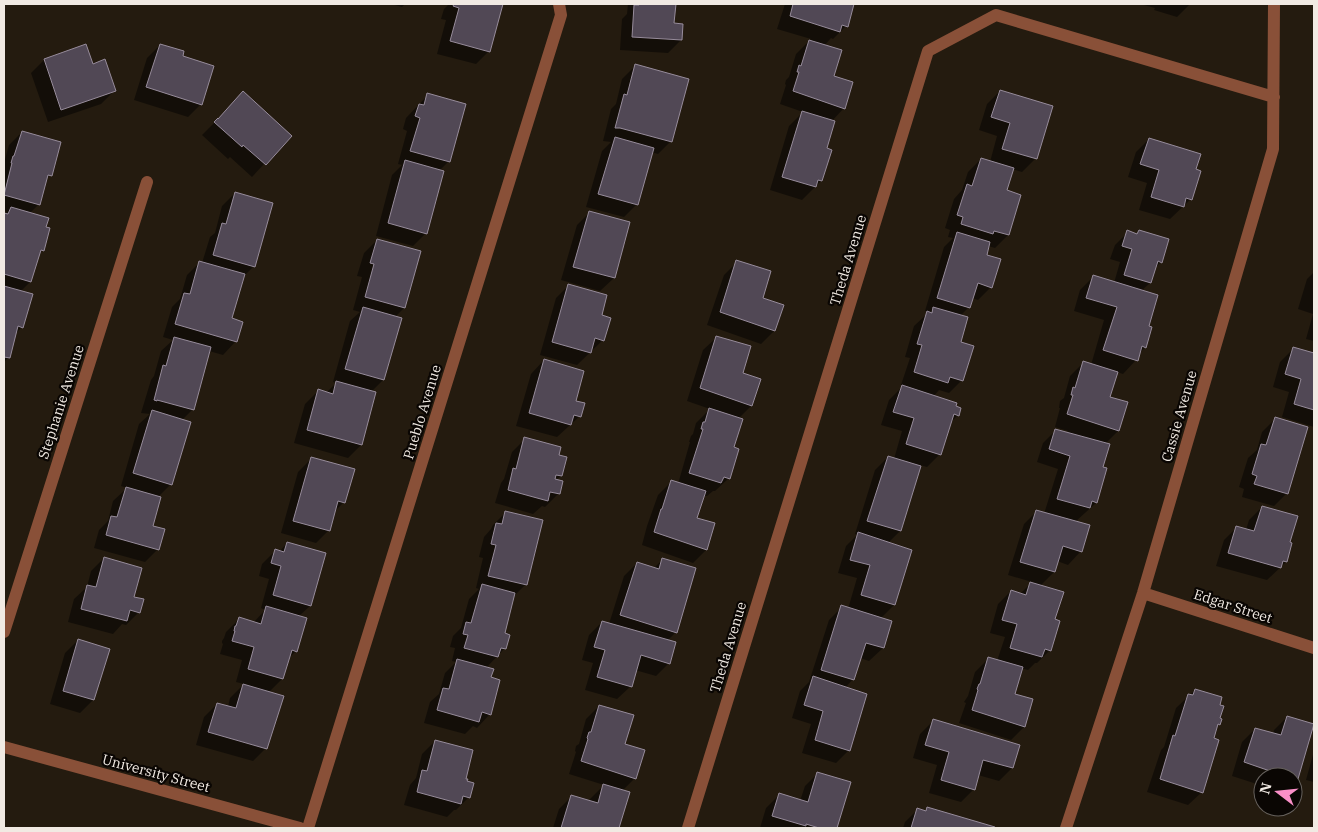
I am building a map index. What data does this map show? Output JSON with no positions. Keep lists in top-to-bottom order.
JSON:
{
  "streets": {
    "street": [
      "Theda Avenue",
      "Stephanie Avenue",
      "Pueblo Avenue",
      "Cassie Avenue",
      "Edgar Street",
      "University Street"
    ]
  },
  "crossings": [
    ["Theda Avenue", "Cassie Avenue"],
    ["Cassie Avenue", "Edgar Street"]
  ],
  "north": "left"
}
